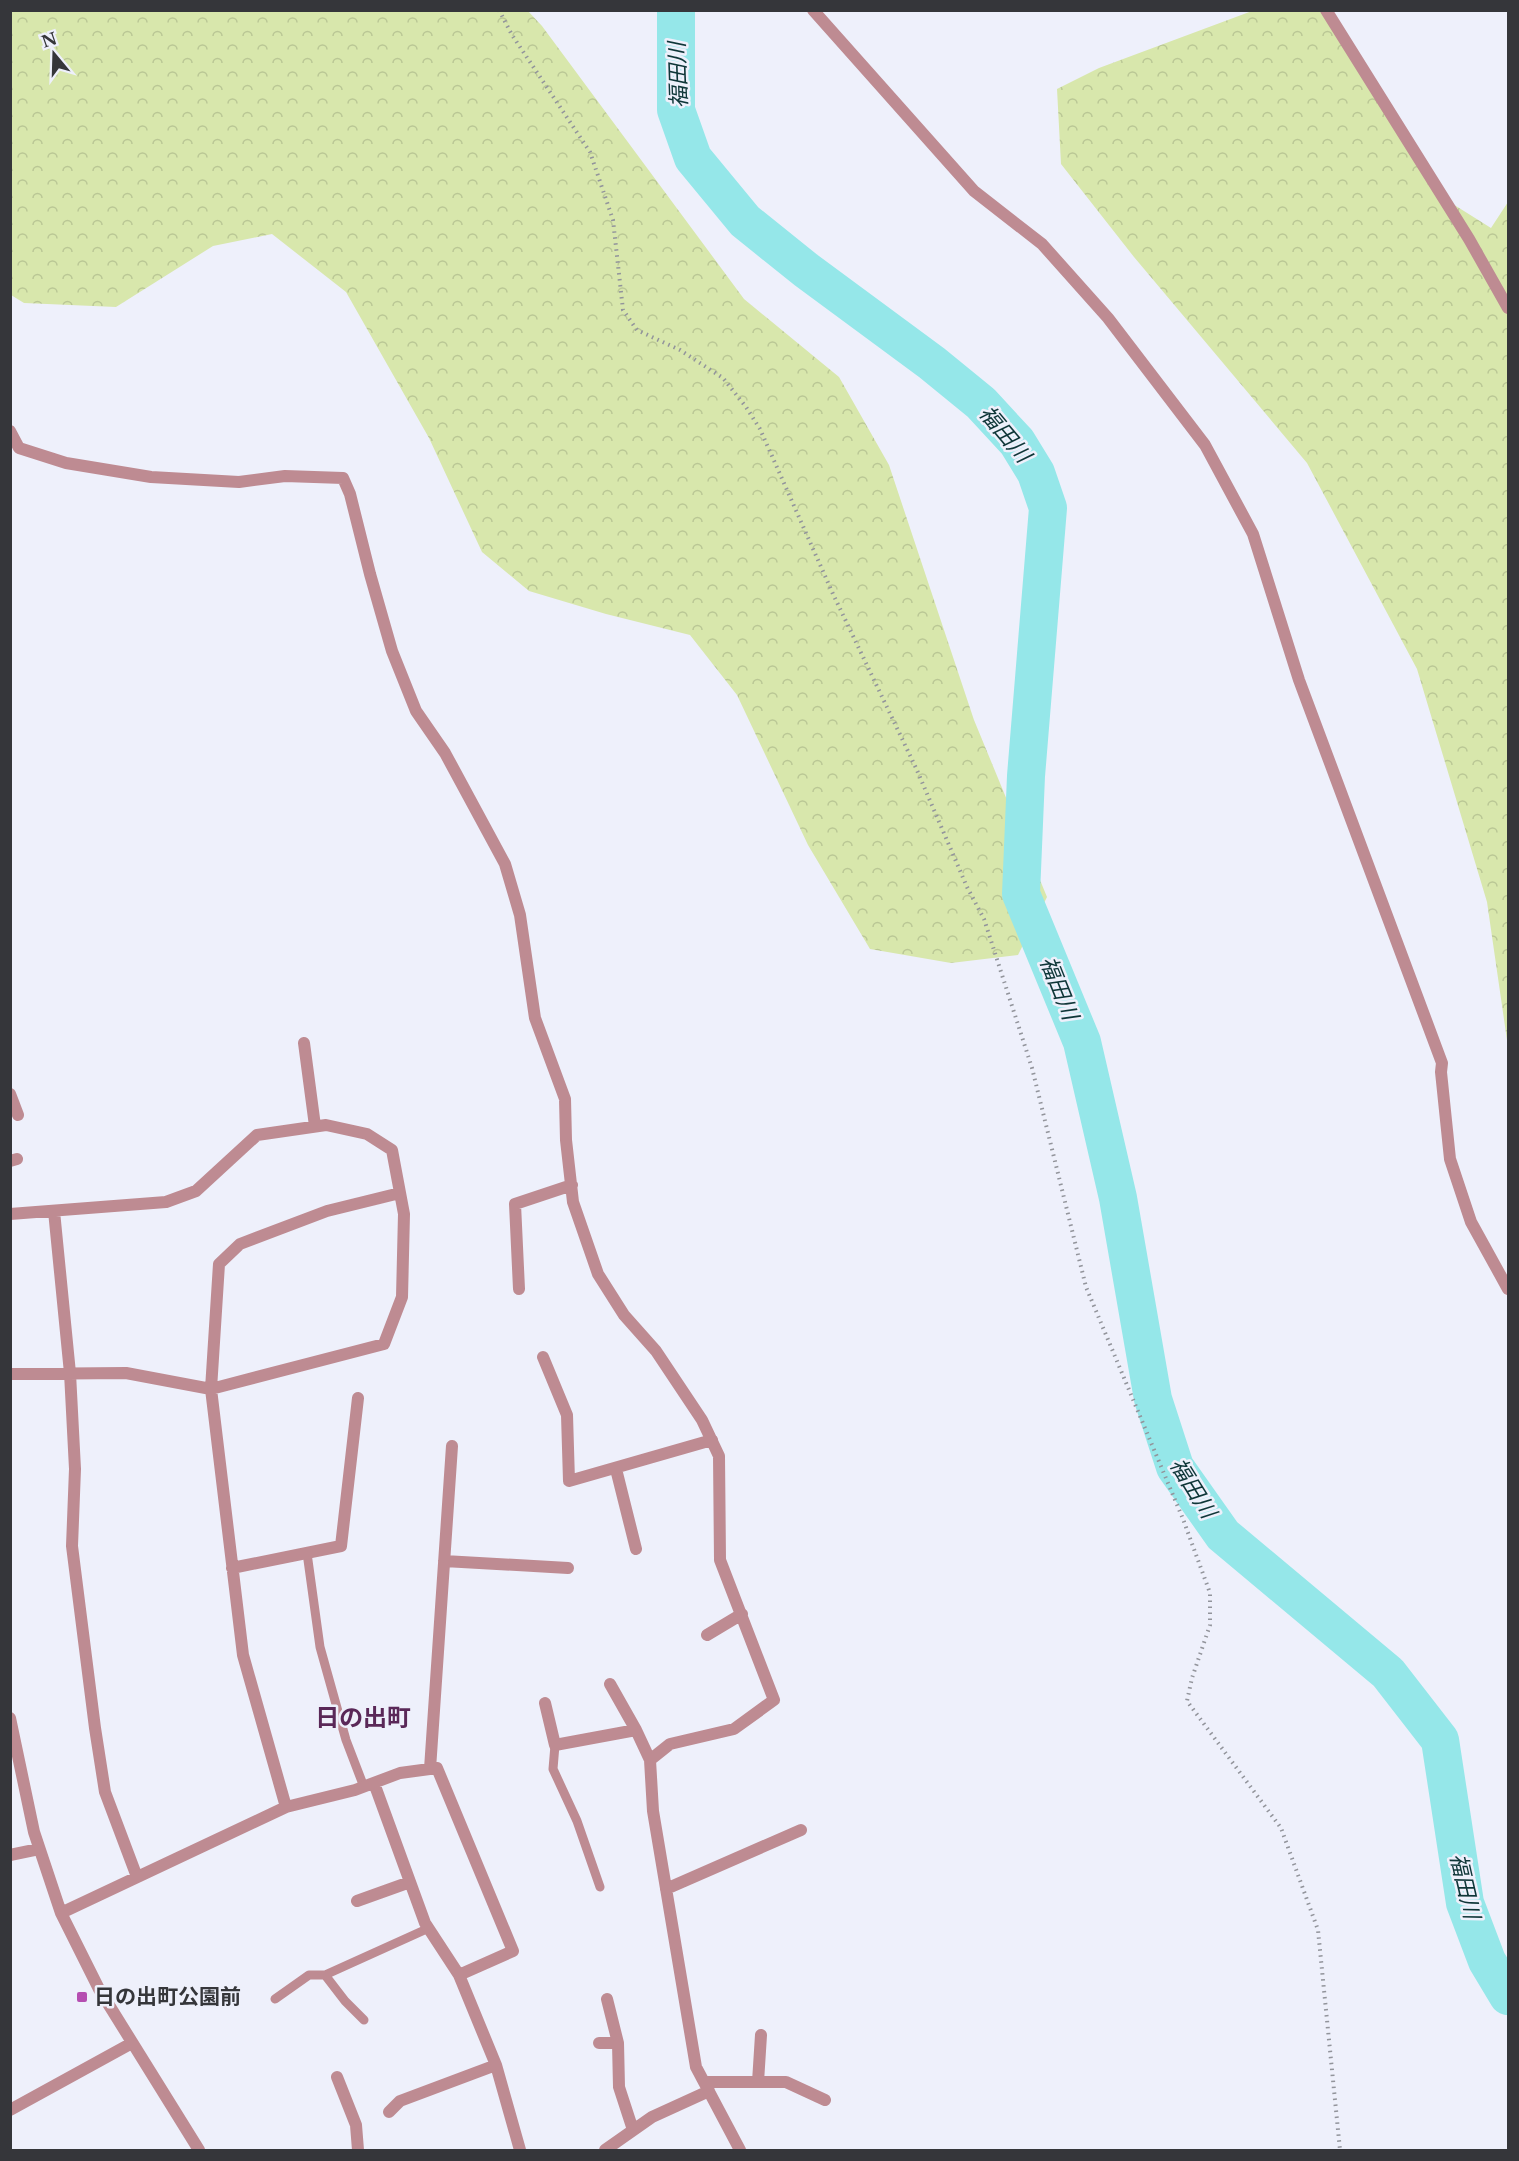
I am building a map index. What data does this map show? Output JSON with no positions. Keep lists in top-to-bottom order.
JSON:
{
  "districts": ["日の出町"],
  "water": ["福田川"],
  "places": {
    "transit": ["日の出町公園前"]
  },
  "north": "top"
}
